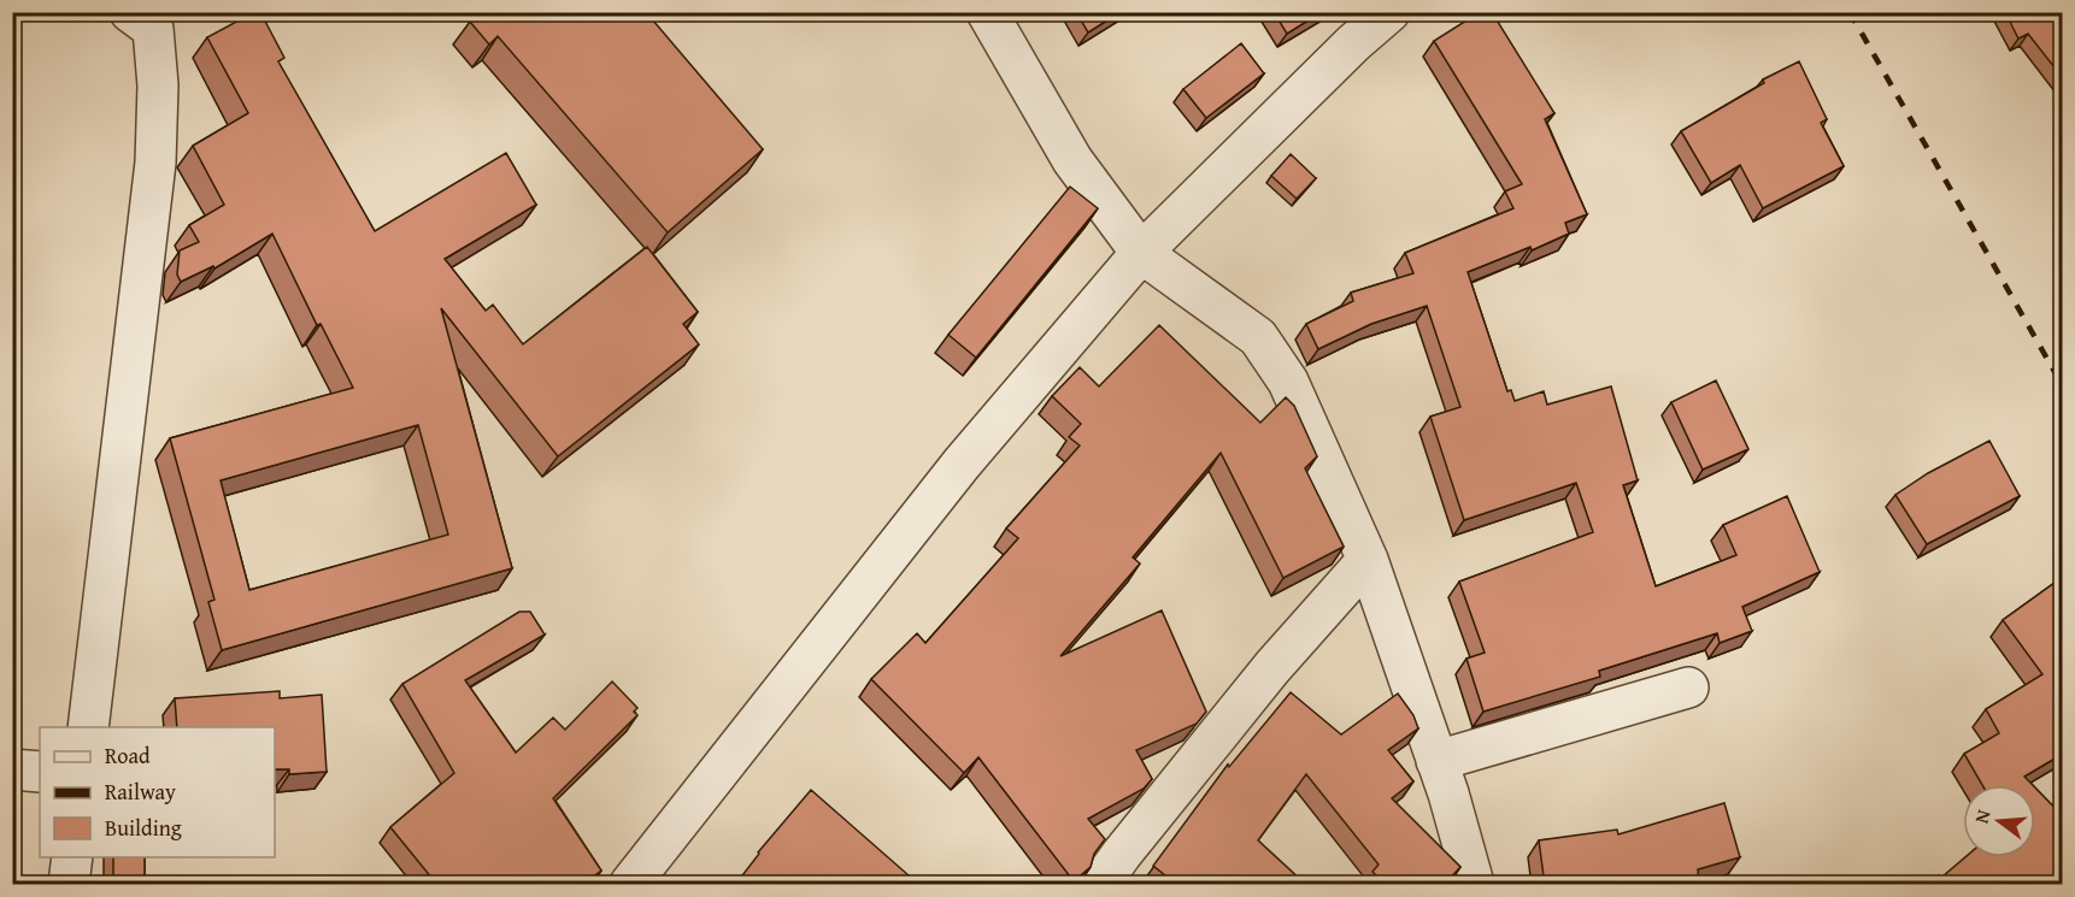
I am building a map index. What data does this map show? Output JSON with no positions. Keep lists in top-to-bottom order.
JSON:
{
  "legend": ["Road", "Railway", "Building"],
  "north": "left"
}
